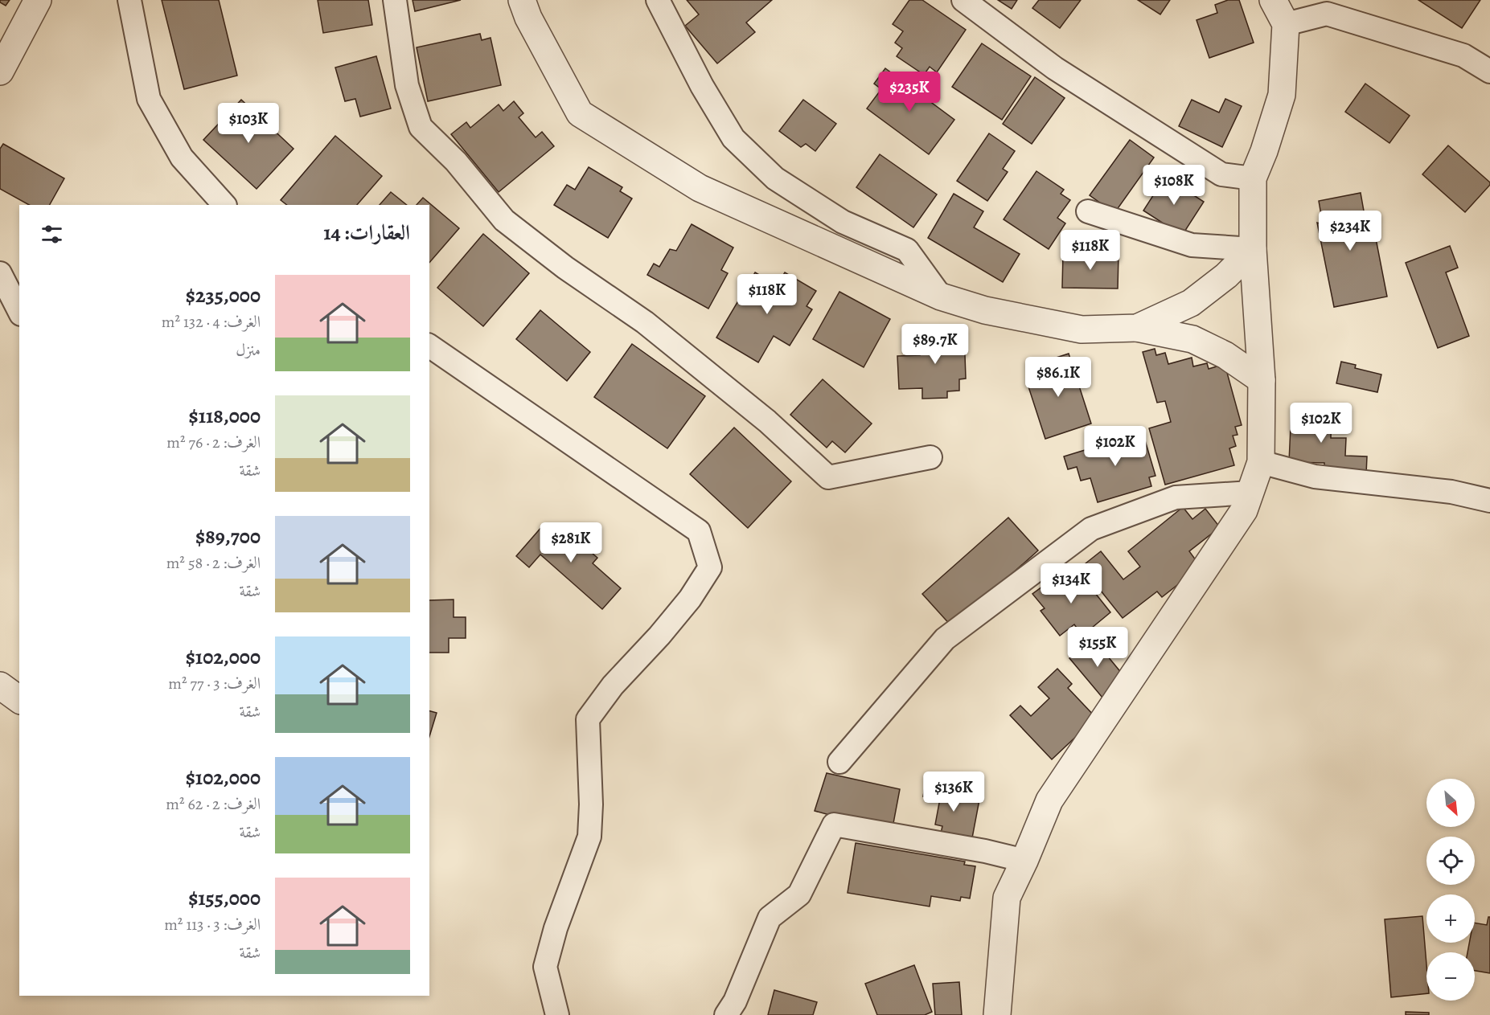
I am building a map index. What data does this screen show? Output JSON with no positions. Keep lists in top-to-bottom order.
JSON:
{
  "north": "bottom right",
  "page": {
    "price": [
      "$235K",
      "$103K",
      "$108K",
      "$234K",
      "$118K",
      "$118K",
      "$89.7K",
      "$86.1K",
      "$102K",
      "$102K",
      "$281K",
      "$134K",
      "$155K",
      "$136K"
    ],
    "heading": "العقارات: 14",
    "list": [
      {
        "name": "$235,000",
        "note": "الغرف: 4 · 132 m² · منزل"
      },
      {
        "name": "$118,000",
        "note": "الغرف: 2 · 76 m² · شقة"
      },
      {
        "name": "$89,700",
        "note": "الغرف: 2 · 58 m² · شقة"
      },
      {
        "name": "$102,000",
        "note": "الغرف: 3 · 77 m² · شقة"
      },
      {
        "name": "$102,000",
        "note": "الغرف: 2 · 62 m² · شقة"
      },
      {
        "name": "$155,000",
        "note": "الغرف: 3 · 113 m² · شقة"
      }
    ],
    "map_buttons": ["+", "−"]
  }
}
